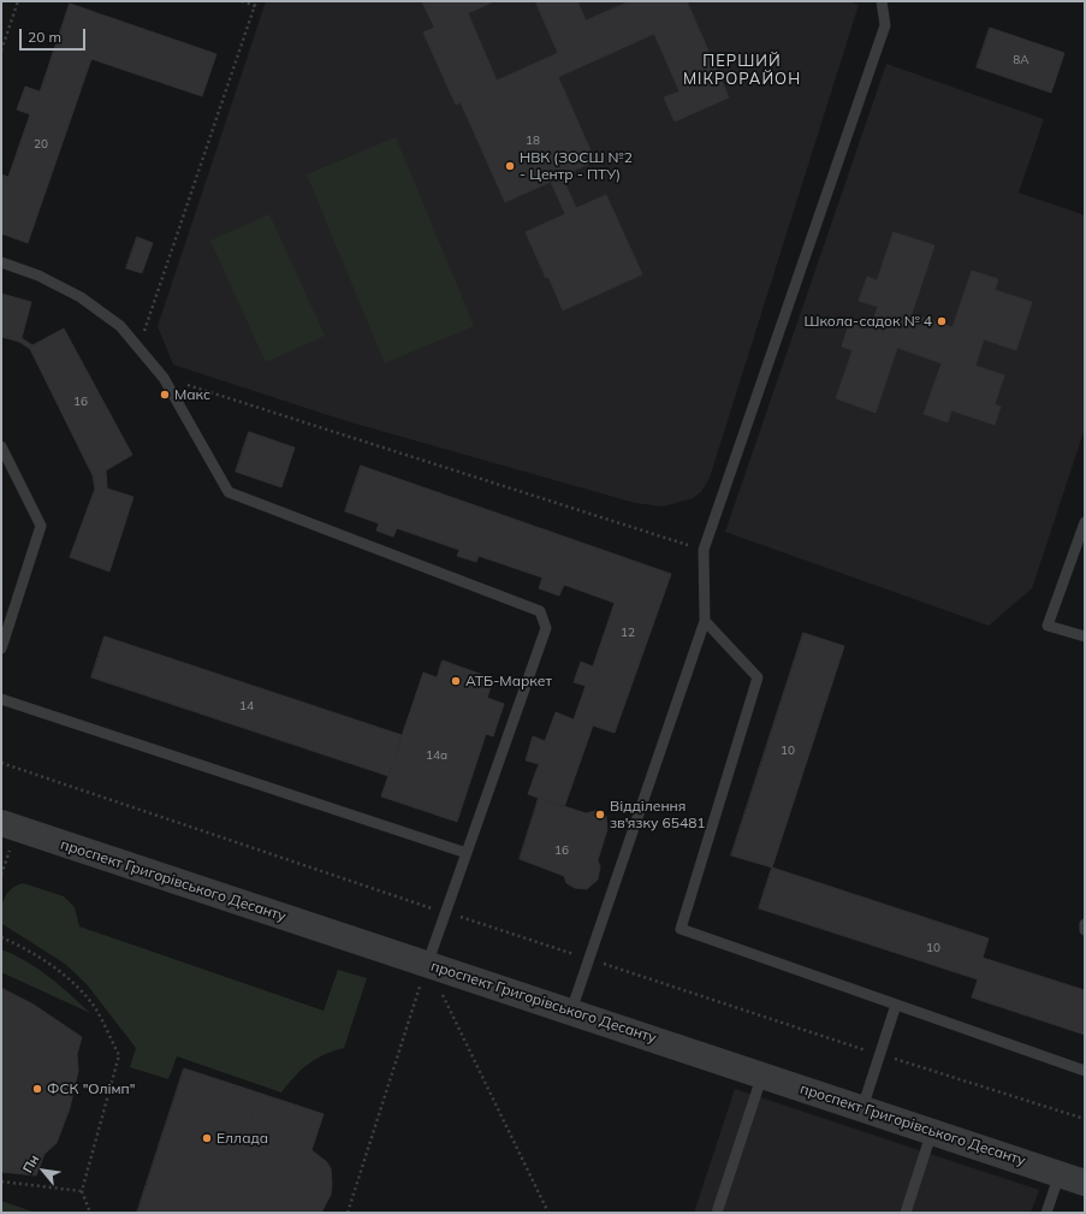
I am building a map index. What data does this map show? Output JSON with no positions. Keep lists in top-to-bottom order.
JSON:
{
  "streets": {
    "street": ["проспект Григорівського Десанту"]
  },
  "districts": ["ПЕРШИЙ МІКРОРАЙОН"],
  "places": [
    "НВК (ЗОСШ №2 - Центр - ПТУ)",
    "Школа-садок № 4",
    "Макс",
    "АТБ-Маркет",
    "Відділення зв'язку 65481",
    "ФСК \"Олімп\"",
    "Еллада"
  ],
  "house_numbers": [
    "8А",
    "18",
    "20",
    "16",
    "12",
    "14",
    "10",
    "14а",
    "16",
    "10"
  ],
  "scale_bar": "20 m",
  "north": "top left"
}
